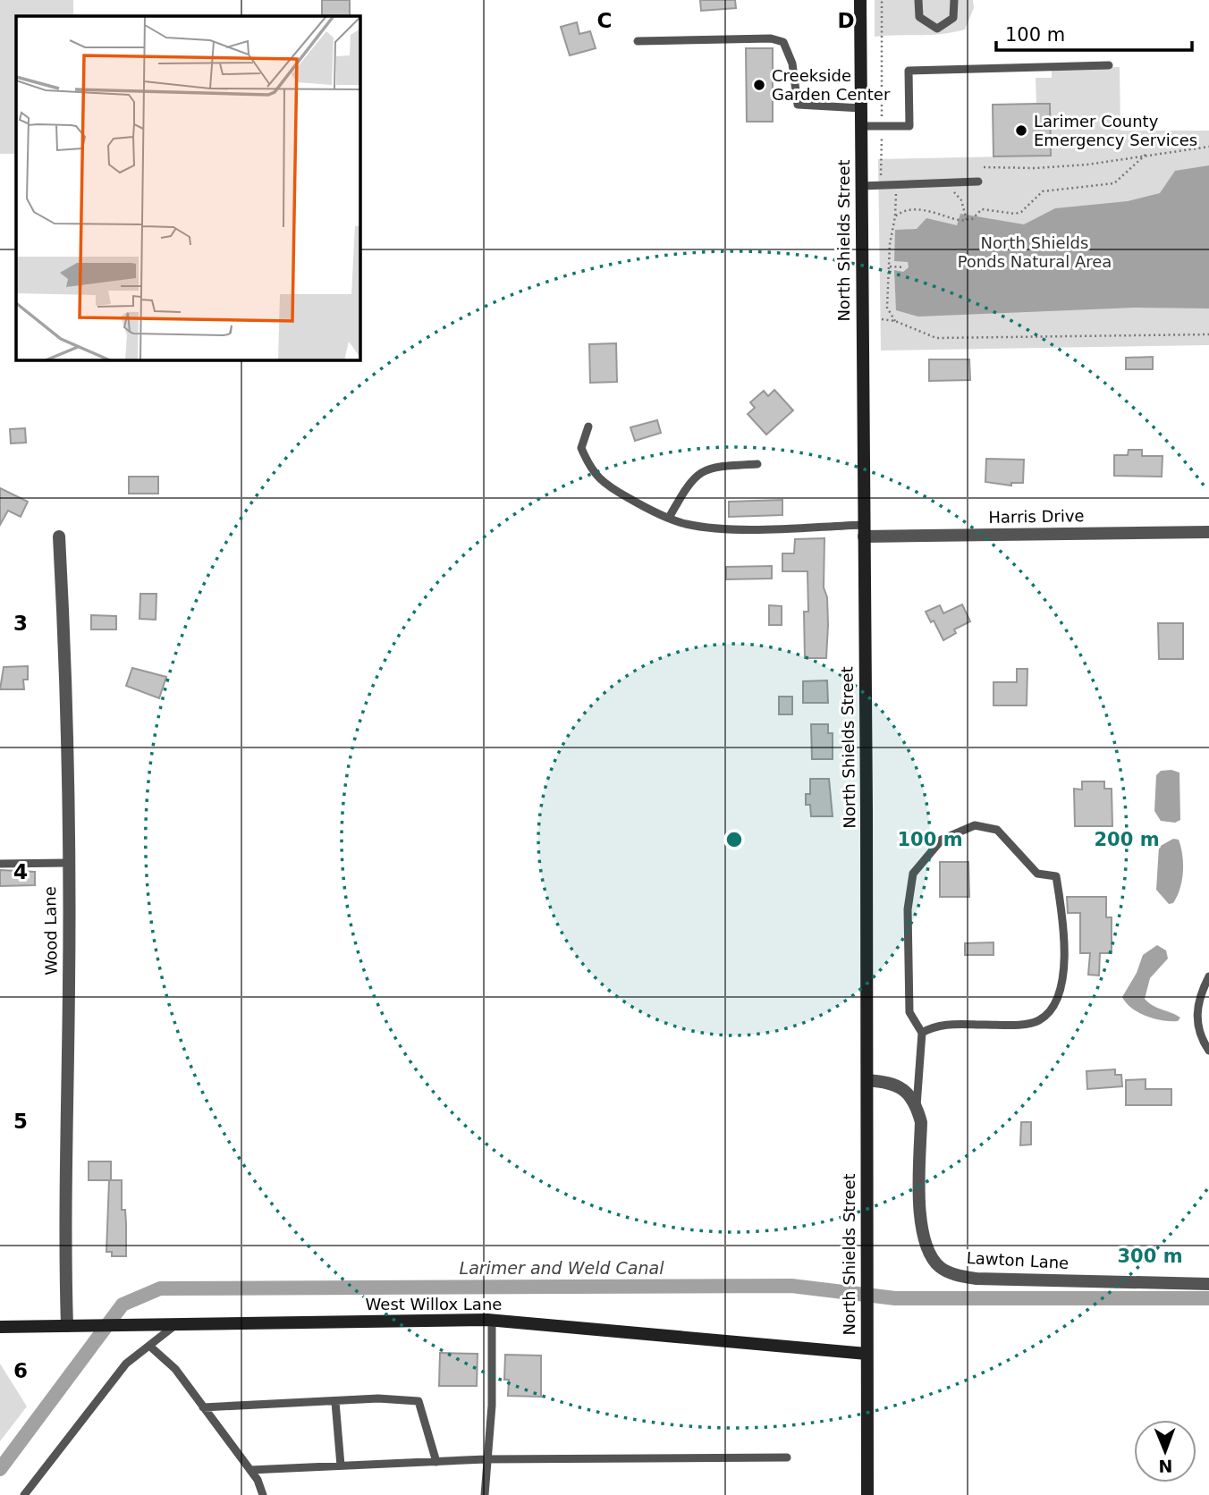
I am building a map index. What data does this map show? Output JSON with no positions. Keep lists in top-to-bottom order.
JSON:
{
  "streets": {
    "main road": ["North Shields Street", "West Willox Lane"],
    "street": ["Harris Drive", "Wood Lane", "Lawton Lane"]
  },
  "crossings": [
    ["North Shields Street", "Harris Drive"],
    ["North Shields Street", "West Willox Lane"],
    ["Wood Lane", "West Willox Lane"]
  ],
  "water": ["Larimer and Weld Canal"],
  "parks": ["North Shields Ponds Natural Area"],
  "places": ["Creekside Garden Center", "Larimer County Emergency Services"],
  "scale_bar": "100 m",
  "north": "bottom",
  "grid": {
    "columns": ["C", "D"],
    "rows": [
      "3",
      "4",
      "5",
      "6"
    ]
  },
  "rings": ["100 m", "200 m", "300 m"]
}
